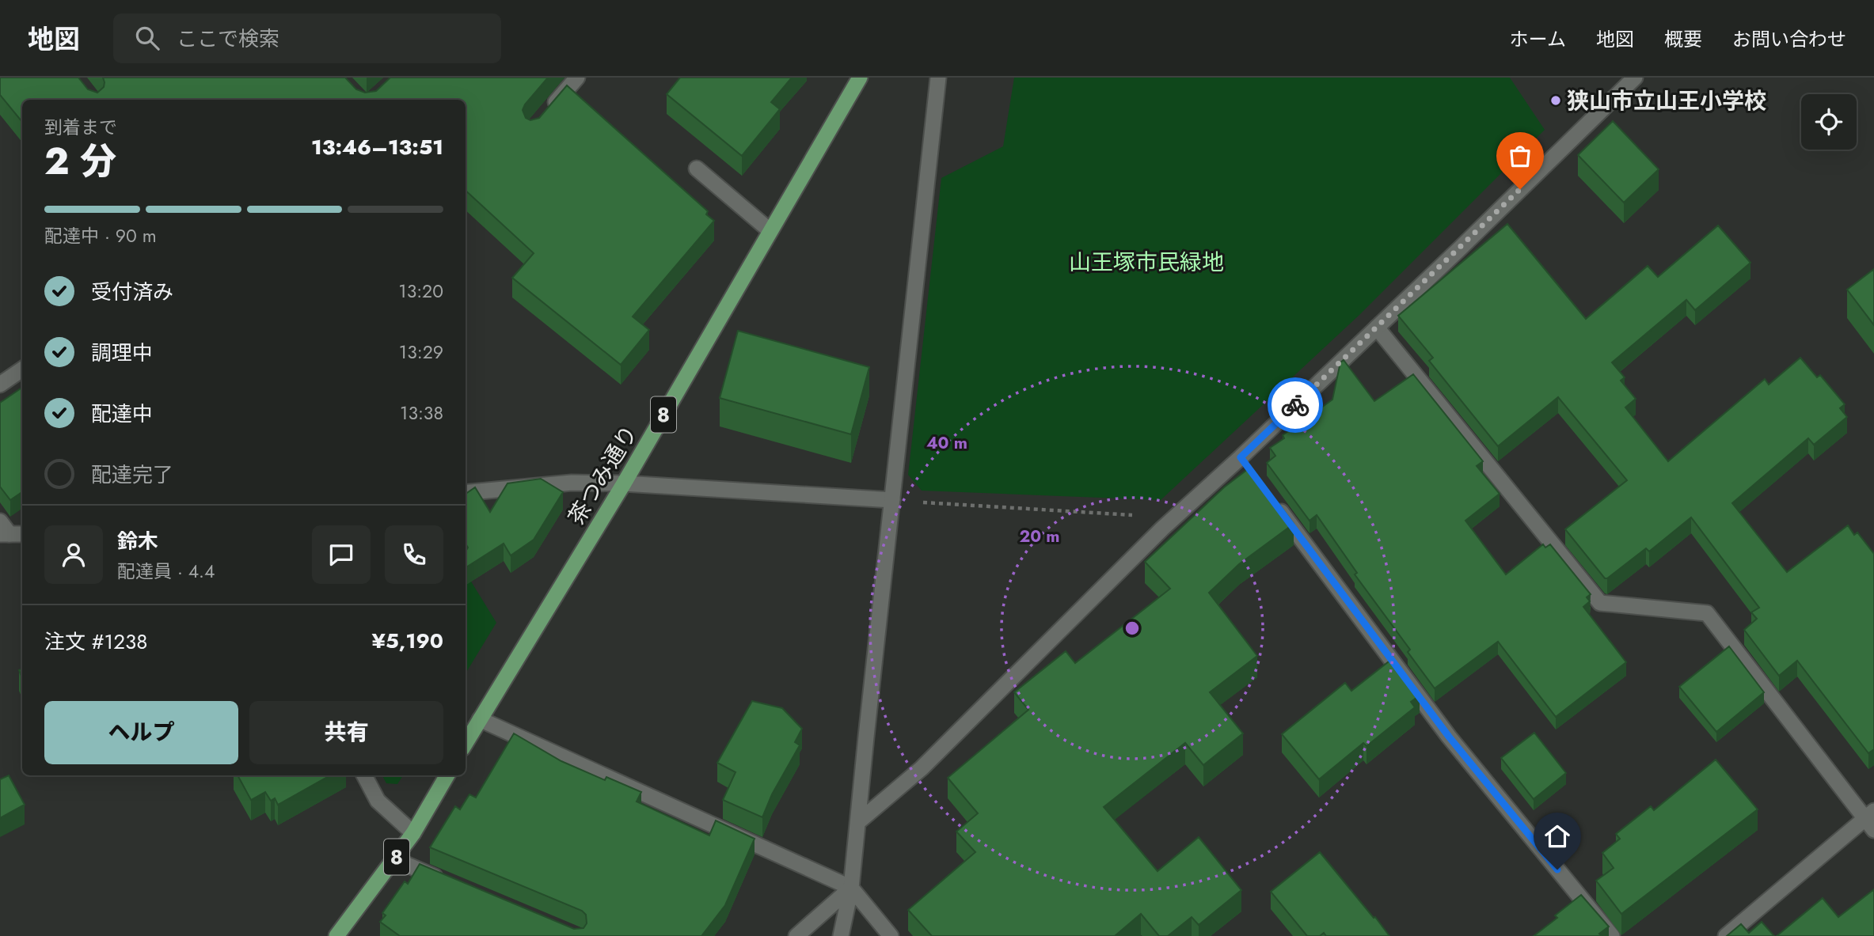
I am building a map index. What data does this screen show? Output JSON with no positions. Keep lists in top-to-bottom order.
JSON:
{
  "streets": {
    "main road": ["8", "茶つみ通り"]
  },
  "parks": ["山王塚市民緑地"],
  "places": ["狭山市立山王小学校"],
  "page": {
    "header": "地図",
    "search": "ここで検索",
    "nav": [
      "ホーム",
      "地図",
      "概要",
      "お問い合わせ"
    ],
    "heading": ["2 分", "到着まで", "13:46–13:51"],
    "panel": [
      "鈴木",
      "配達員 · 4.4",
      "注文 #1238",
      "¥5,190"
    ],
    "bar": "配達中 · 90 m",
    "list": [
      ["受付済み", "13:20"],
      ["調理中", "13:29"],
      ["配達中", "13:38"],
      "配達完了"
    ],
    "buttons": ["ヘルプ", "共有"]
  },
  "rings": ["40 m", "20 m"]
}
